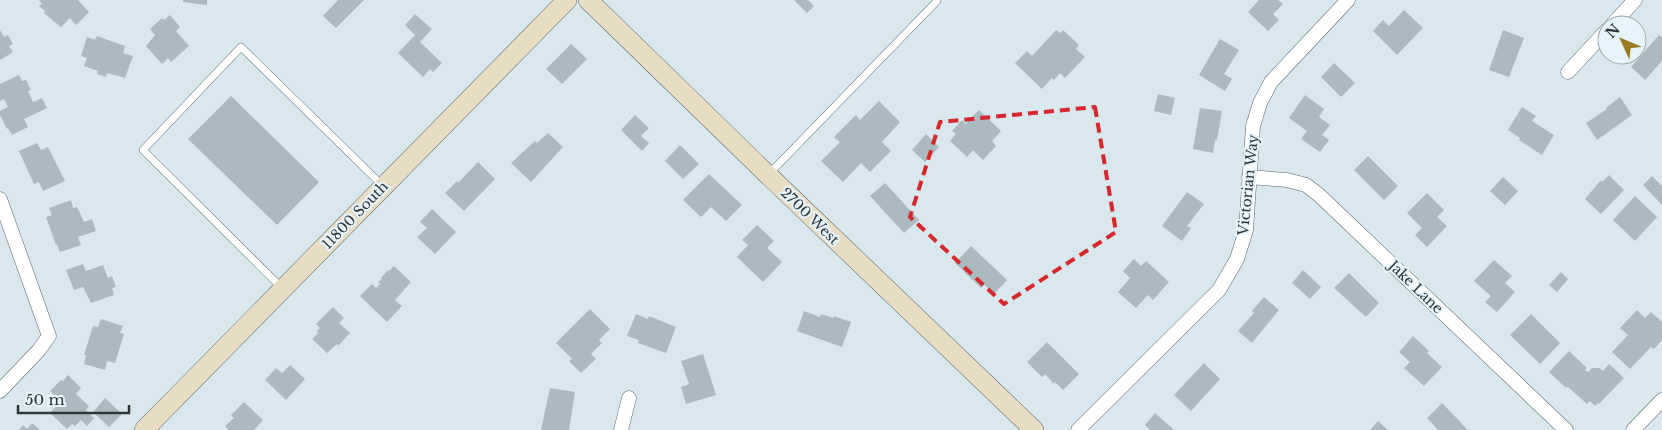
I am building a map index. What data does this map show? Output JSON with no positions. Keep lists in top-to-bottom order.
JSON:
{
  "streets": {
    "main road": ["11800 South", "2700 West"],
    "street": ["Victorian Way", "Jake Lane"]
  },
  "crossings": [
    ["Victorian Way", "Jake Lane"]
  ],
  "scale_bar": "50 m",
  "north": "top left"
}
